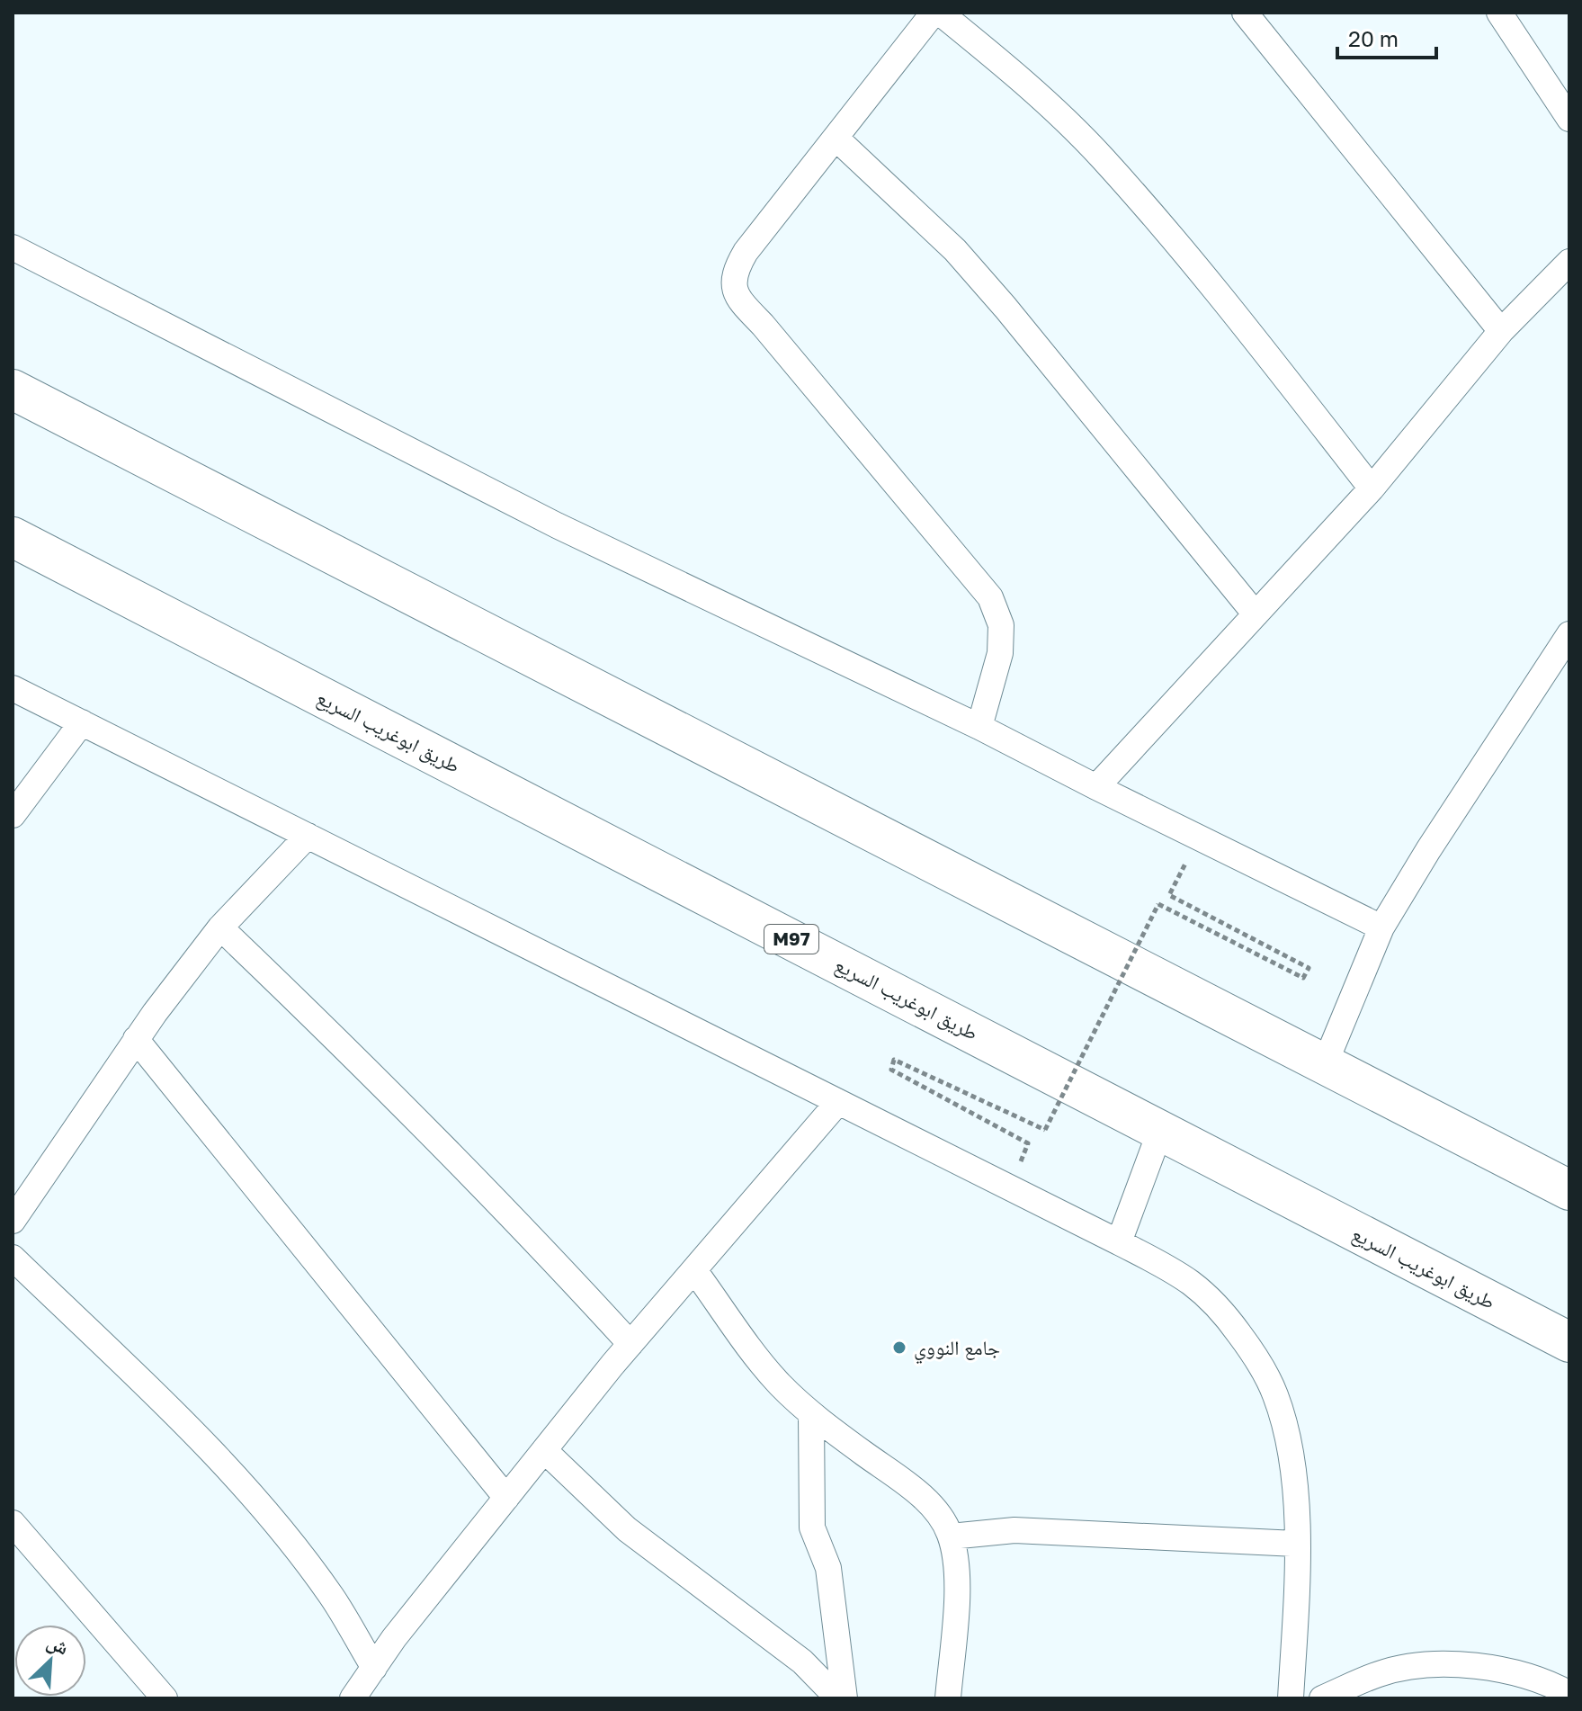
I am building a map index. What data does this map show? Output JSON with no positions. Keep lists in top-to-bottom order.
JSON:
{
  "streets": {
    "highway": ["طريق ابوغريب السريع", "M97"]
  },
  "places": ["جامع النووي"],
  "scale_bar": "20 m",
  "north": "top right"
}
